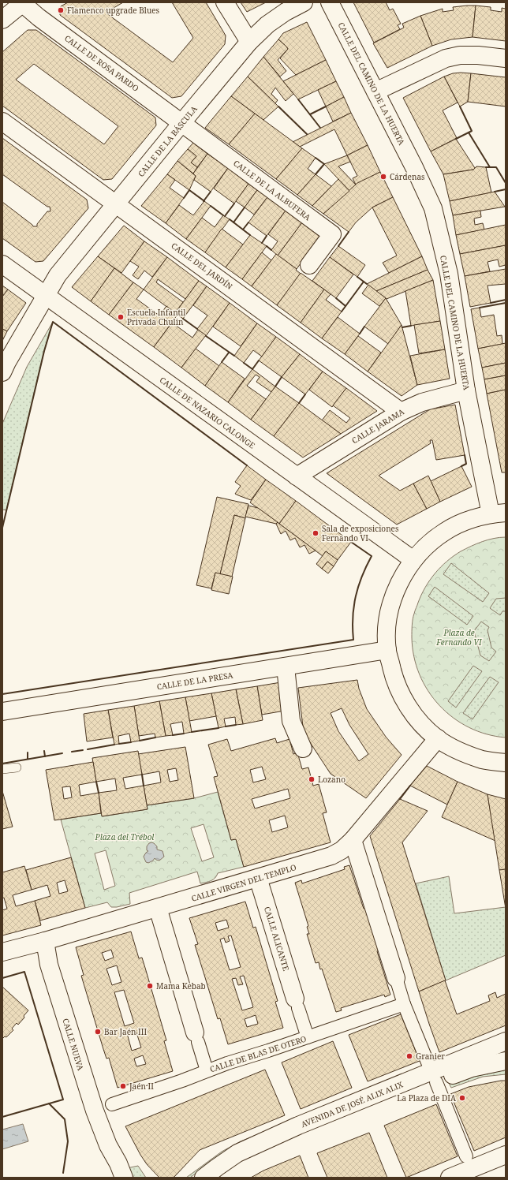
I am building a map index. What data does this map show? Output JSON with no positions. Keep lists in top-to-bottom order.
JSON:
{
  "streets": {
    "street": [
      "CALLE DE ROSA PARDO",
      "CALLE DEL CAMINO DE LA HUERTA",
      "CALLE DE LA BÁSCULA",
      "CALLE DE LA ALBUFERA",
      "CALLE DEL JARDÍN",
      "CALLE DE NAZARIO CALONGE",
      "CALLE JARAMA",
      "CALLE DE LA PRESA",
      "CALLE VIRGEN DEL TEMPLO",
      "CALLE ALICANTE",
      "CALLE NUEVA",
      "CALLE DE BLAS DE OTERO",
      "AVENIDA DE JOSÉ ALIX ALIX"
    ]
  },
  "crossings": [
    ["CALLE DE ROSA PARDO", "CALLE DE LA BÁSCULA"],
    ["CALLE DE ROSA PARDO", "CALLE DE LA ALBUFERA"],
    ["CALLE DEL CAMINO DE LA HUERTA", "CALLE JARAMA"],
    ["CALLE DE LA BÁSCULA", "CALLE DE LA ALBUFERA"],
    ["CALLE DE LA BÁSCULA", "CALLE DEL JARDÍN"],
    ["CALLE DE LA BÁSCULA", "CALLE DE NAZARIO CALONGE"],
    ["CALLE DEL JARDÍN", "CALLE JARAMA"],
    ["CALLE DE NAZARIO CALONGE", "CALLE JARAMA"],
    ["CALLE VIRGEN DEL TEMPLO", "CALLE ALICANTE"],
    ["CALLE VIRGEN DEL TEMPLO", "CALLE NUEVA"],
    ["CALLE ALICANTE", "CALLE DE BLAS DE OTERO"]
  ],
  "parks": ["Plaza de Fernando VI", "Plaza del Trébol"],
  "places": [
    "Flamenco upgrade Blues",
    "Cárdenas",
    "Escuela Infantil Privada Chulin",
    "Sala de exposiciones Fernando VI",
    "Lozano",
    "Mama Kebab",
    "Bar Jaén III",
    "Granier",
    "Jaén II",
    "La Plaza de DIA"
  ]
}
